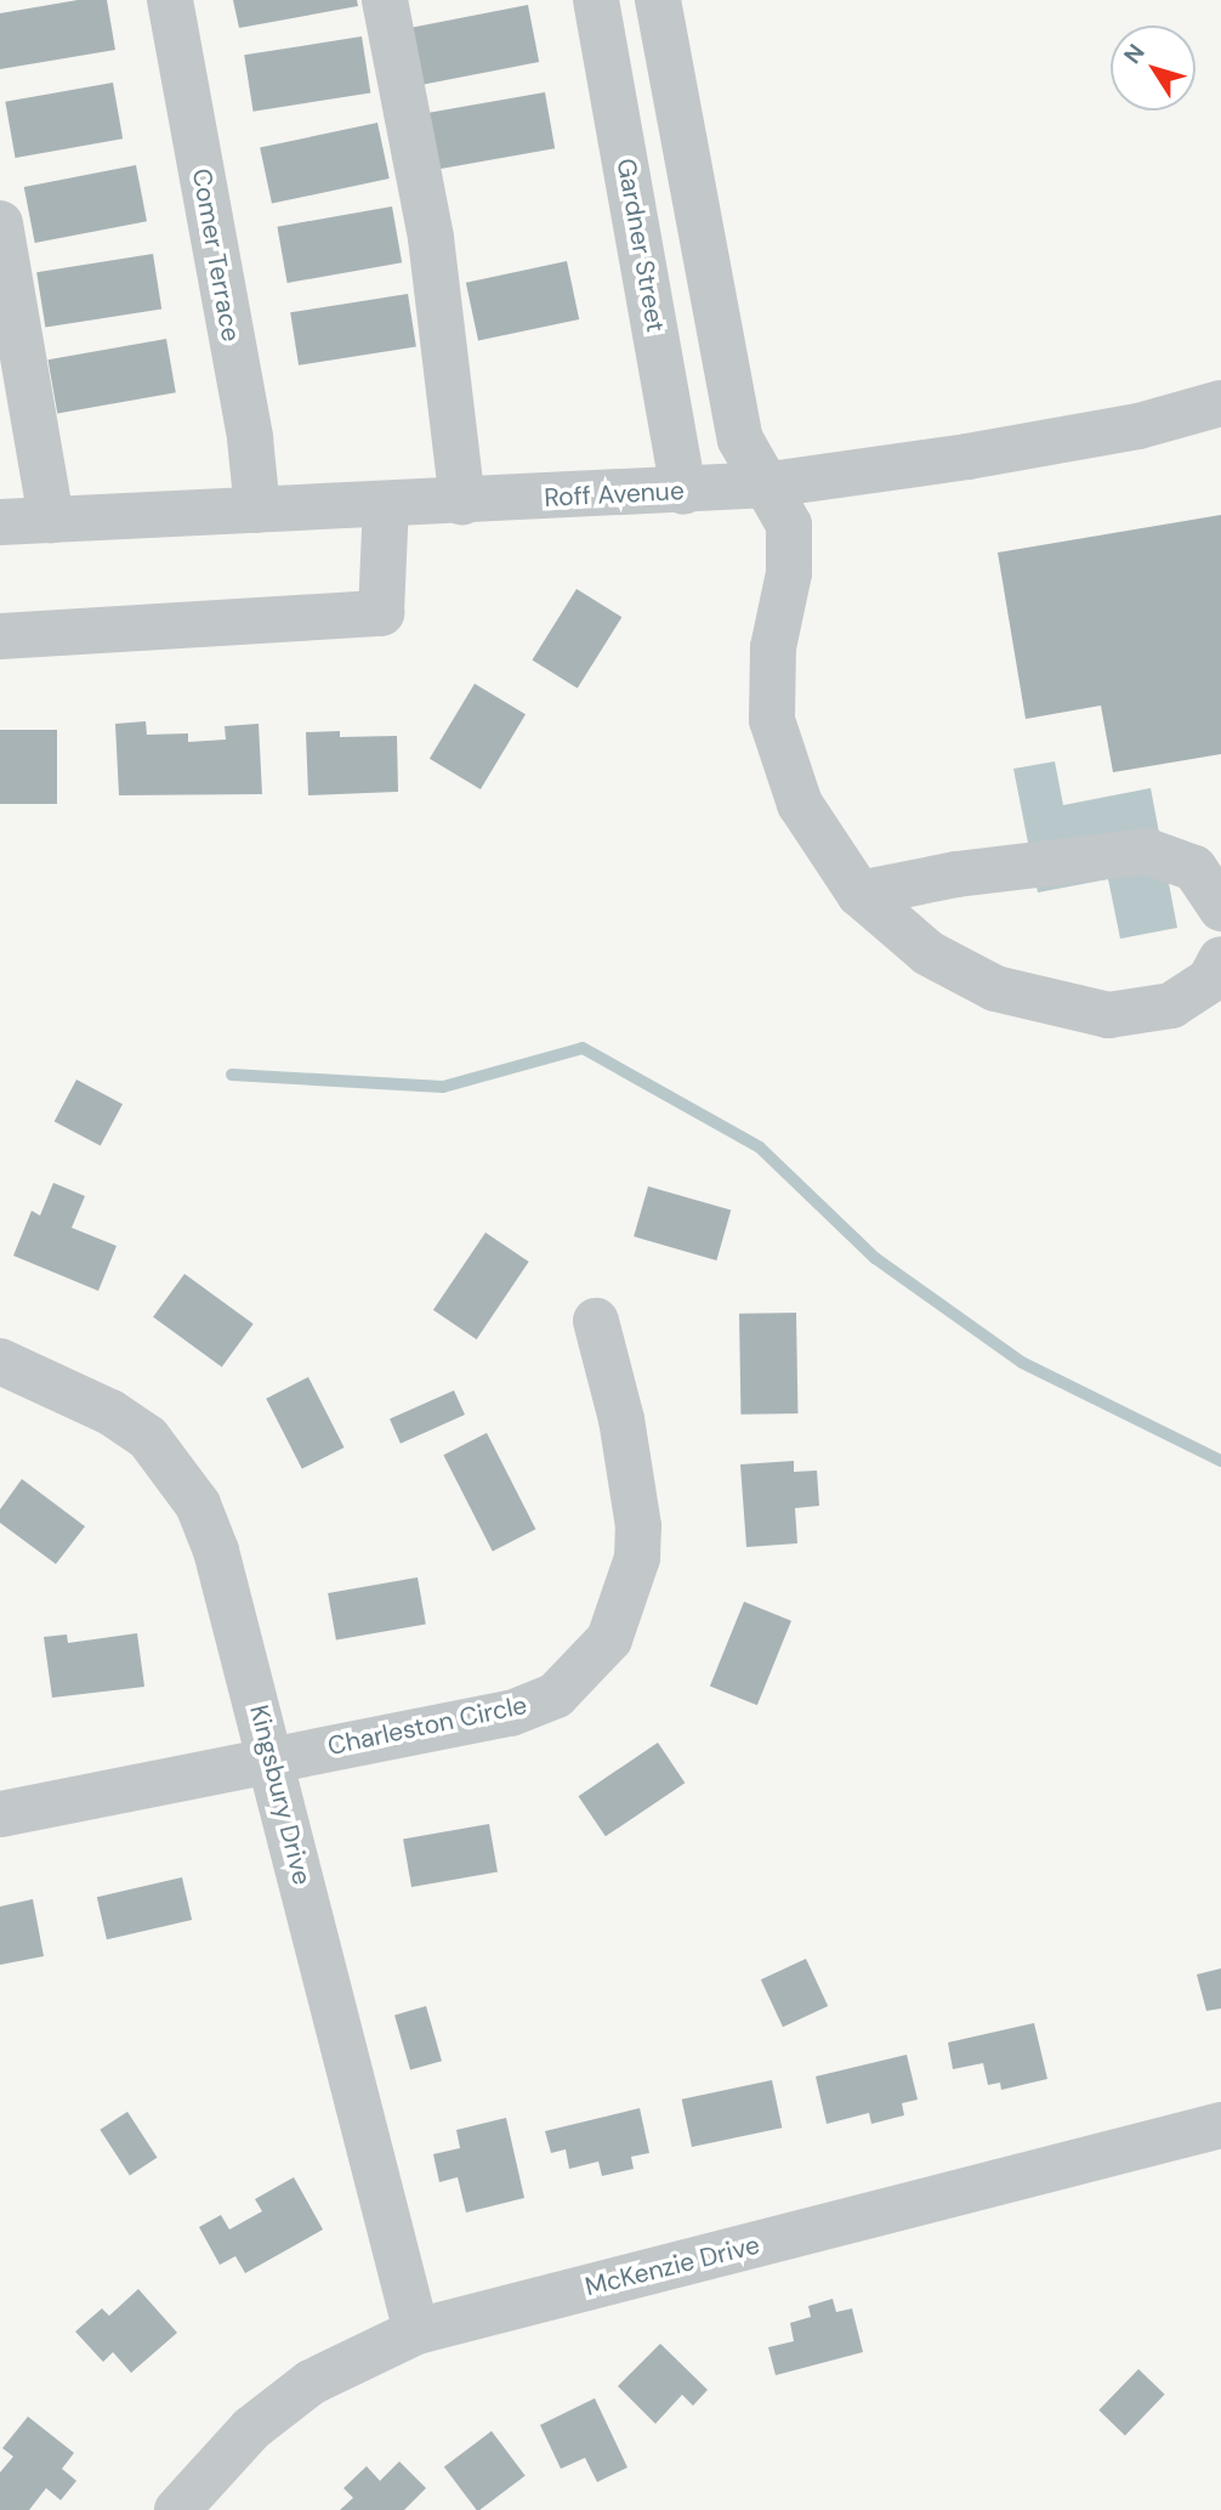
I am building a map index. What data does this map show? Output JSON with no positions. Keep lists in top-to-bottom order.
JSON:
{
  "streets": {
    "street": [
      "Gardner Street",
      "Comer Terrace",
      "Roff Avenue",
      "Charleston Circle",
      "Kingsbury Drive",
      "McKenzie Drive"
    ]
  },
  "crossings": [
    ["Gardner Street", "Roff Avenue"],
    ["Comer Terrace", "Roff Avenue"],
    ["Charleston Circle", "Kingsbury Drive"],
    ["Kingsbury Drive", "McKenzie Drive"]
  ],
  "north": "top left"
}
